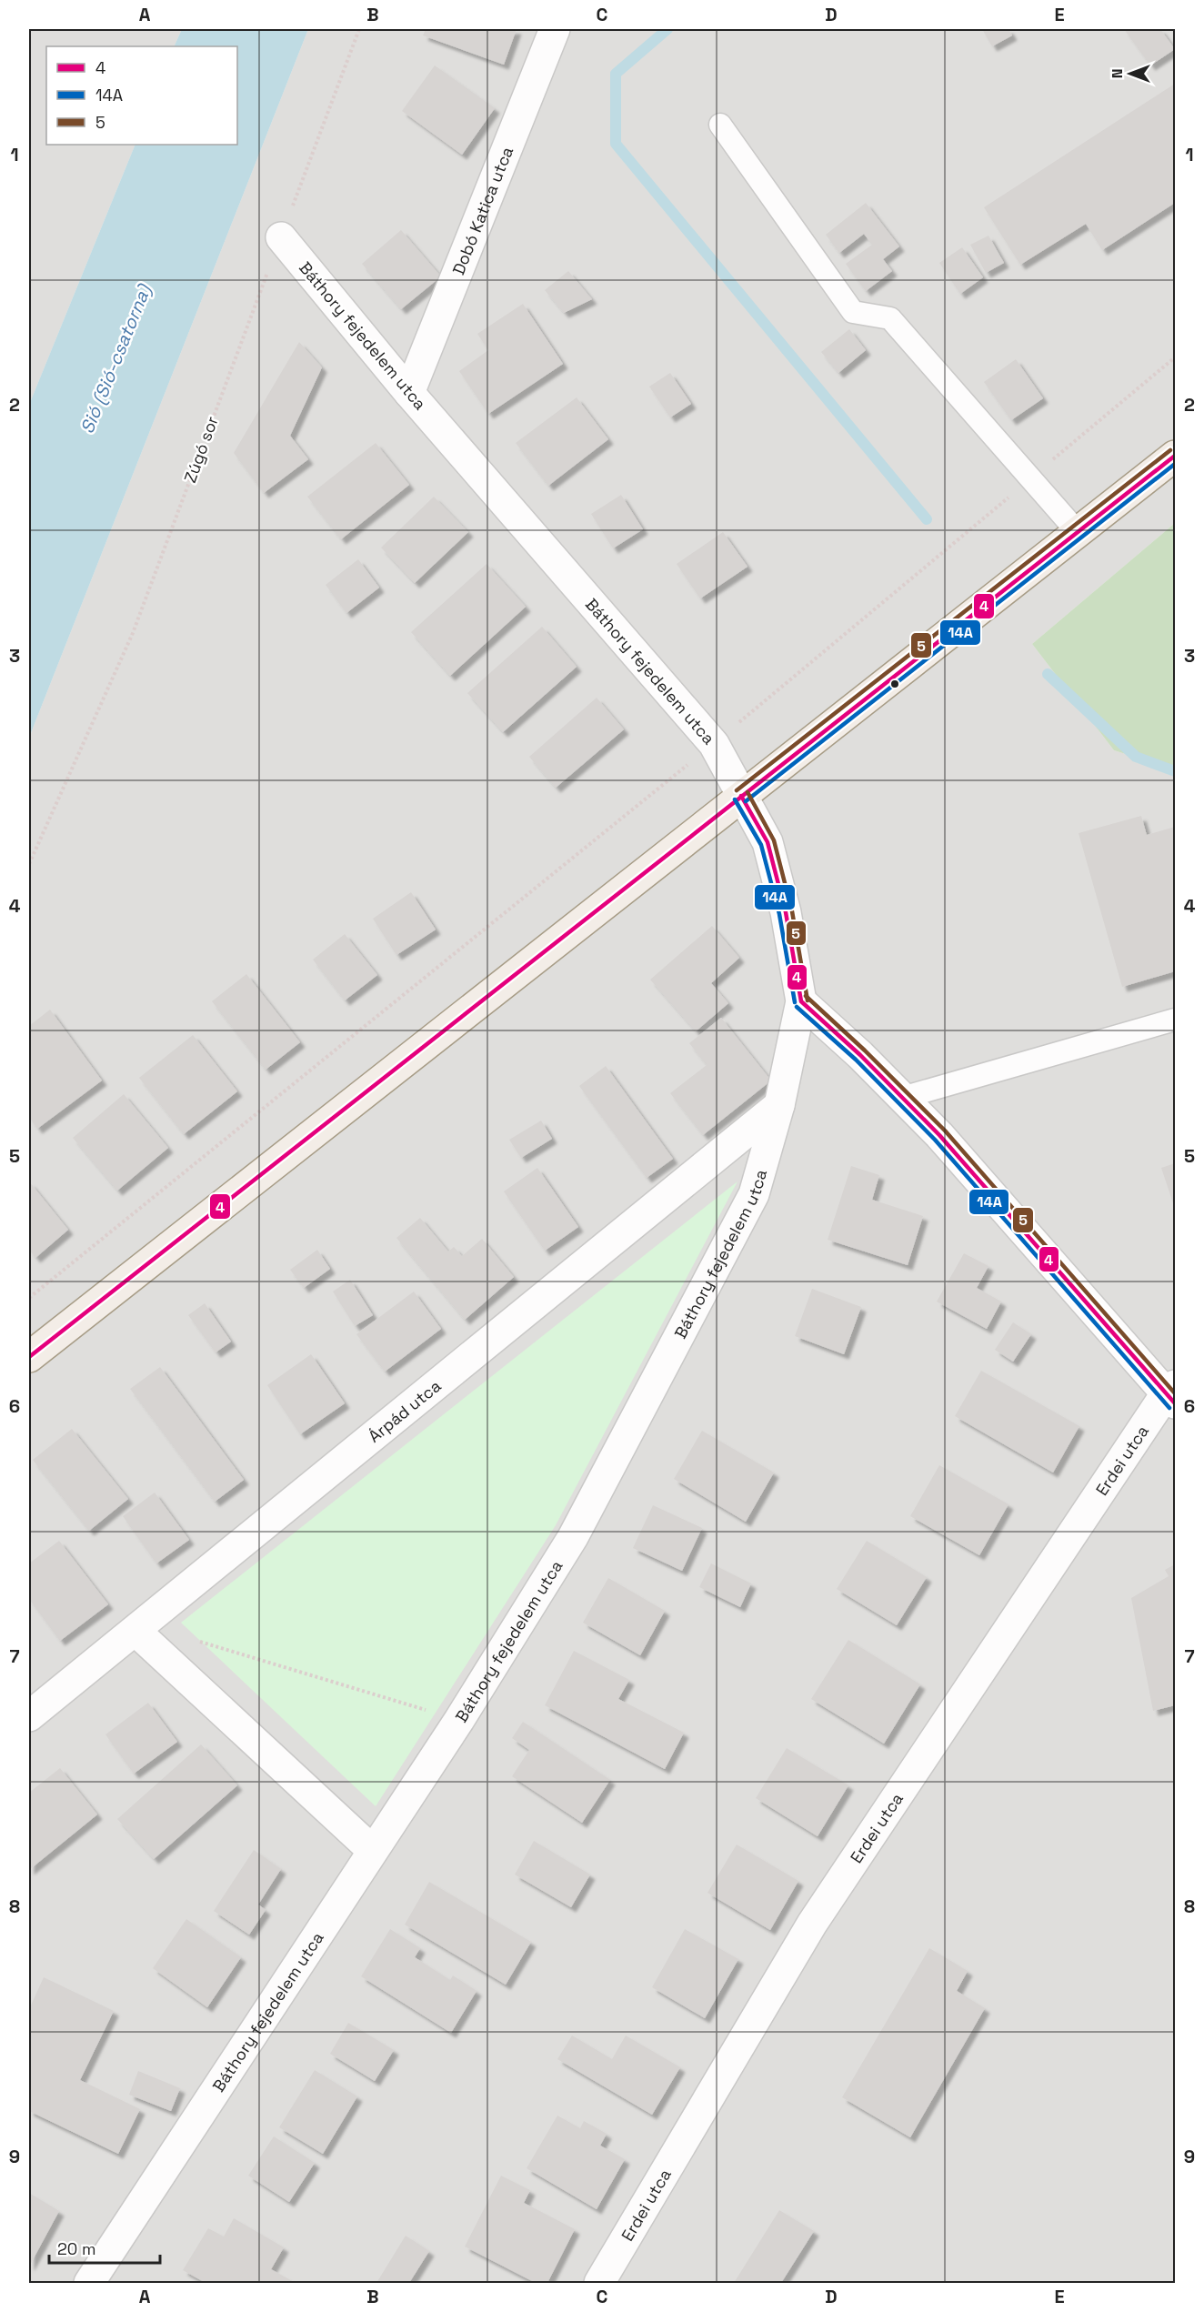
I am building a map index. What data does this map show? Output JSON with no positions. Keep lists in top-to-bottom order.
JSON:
{
  "streets": {
    "street": [
      "Dobó Katica utca",
      "Báthory fejedelem utca",
      "Árpád utca",
      "Erdei utca"
    ],
    "path": ["Zúgó sor"]
  },
  "crossings": [
    ["Dobó Katica utca", "Báthory fejedelem utca"],
    ["Báthory fejedelem utca", "Zúgó sor"],
    ["Báthory fejedelem utca", "Árpád utca"]
  ],
  "water": ["Sió (Sió-csatorna)"],
  "lines": ["transit line 5", "transit line 4", "transit line 14A"],
  "legend": ["4", "14A", "5"],
  "scale_bar": "20 m",
  "north": "left",
  "grid": {
    "columns": [
      "A",
      "B",
      "C",
      "D",
      "E"
    ],
    "rows": [
      "1",
      "2",
      "3",
      "4",
      "5",
      "6",
      "7",
      "8",
      "9"
    ]
  }
}
